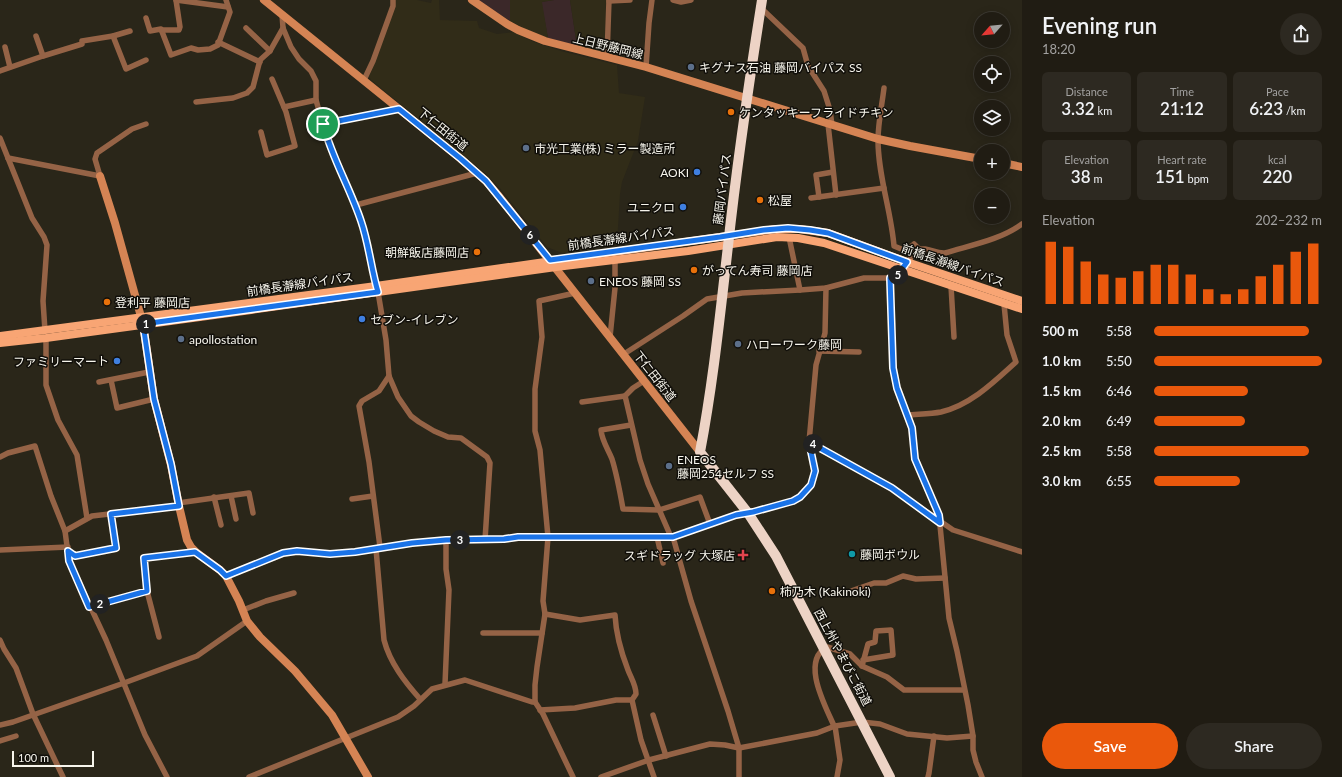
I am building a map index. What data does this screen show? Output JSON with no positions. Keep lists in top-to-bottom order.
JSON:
{
  "streets": {
    "highway": ["藤岡バイパス", "西上州やまびこ街道"],
    "main road": ["前橋長瀞線バイパス"],
    "street": ["上日野藤岡線", "下仁田街道"]
  },
  "crossings": [
    ["上日野藤岡線", "藤岡バイパス"],
    ["下仁田街道", "藤岡バイパス"],
    ["下仁田街道", "前橋長瀞線バイパス"],
    ["下仁田街道", "西上州やまびこ街道"],
    ["藤岡バイパス", "前橋長瀞線バイパス"],
    ["藤岡バイパス", "西上州やまびこ街道"]
  ],
  "places": {
    "other": [
      "キグナス石油 藤岡バイパス SS",
      "ケンタッキーフライドチキン",
      "市光工業(株) ミラー製造所",
      "AOKI",
      "松屋",
      "ユニクロ",
      "朝鮮飯店藤岡店",
      "がってん寿司 藤岡店",
      "ENEOS 藤岡 SS",
      "登利平 藤岡店",
      "セブン-イレブン",
      "apollostation",
      "ハローワーク藤岡",
      "ファミリーマート",
      "ENEOS 藤岡254セルフ SS",
      "藤岡ボウル",
      "柿乃木 (Kakinoki)"
    ],
    "health": ["スギドラッグ 大塚店"]
  },
  "scale_bar": "100 m",
  "north": "bottom left",
  "page": {
    "heading": ["Evening run", "18:20"],
    "map_buttons": ["+", "−"],
    "stats": [
      ["Distance", "3.32 km"],
      ["Time", "21:12"],
      ["Pace", "6:23 /km"],
      ["Elevation", "38 m"],
      ["Heart rate", "151 bpm"],
      ["kcal", "220"]
    ],
    "chart": ["Elevation", "202–232 m"],
    "pins": [
      "6",
      "5",
      "1",
      "4",
      "3",
      "2"
    ],
    "list": [
      {
        "name": "500 m",
        "note": "5:58"
      },
      {
        "name": "1.0 km",
        "note": "5:50"
      },
      {
        "name": "1.5 km",
        "note": "6:46"
      },
      {
        "name": "2.0 km",
        "note": "6:49"
      },
      {
        "name": "2.5 km",
        "note": "5:58"
      },
      {
        "name": "3.0 km",
        "note": "6:55"
      }
    ],
    "buttons": ["Save", "Share"],
    "scale": "100 m"
  }
}
